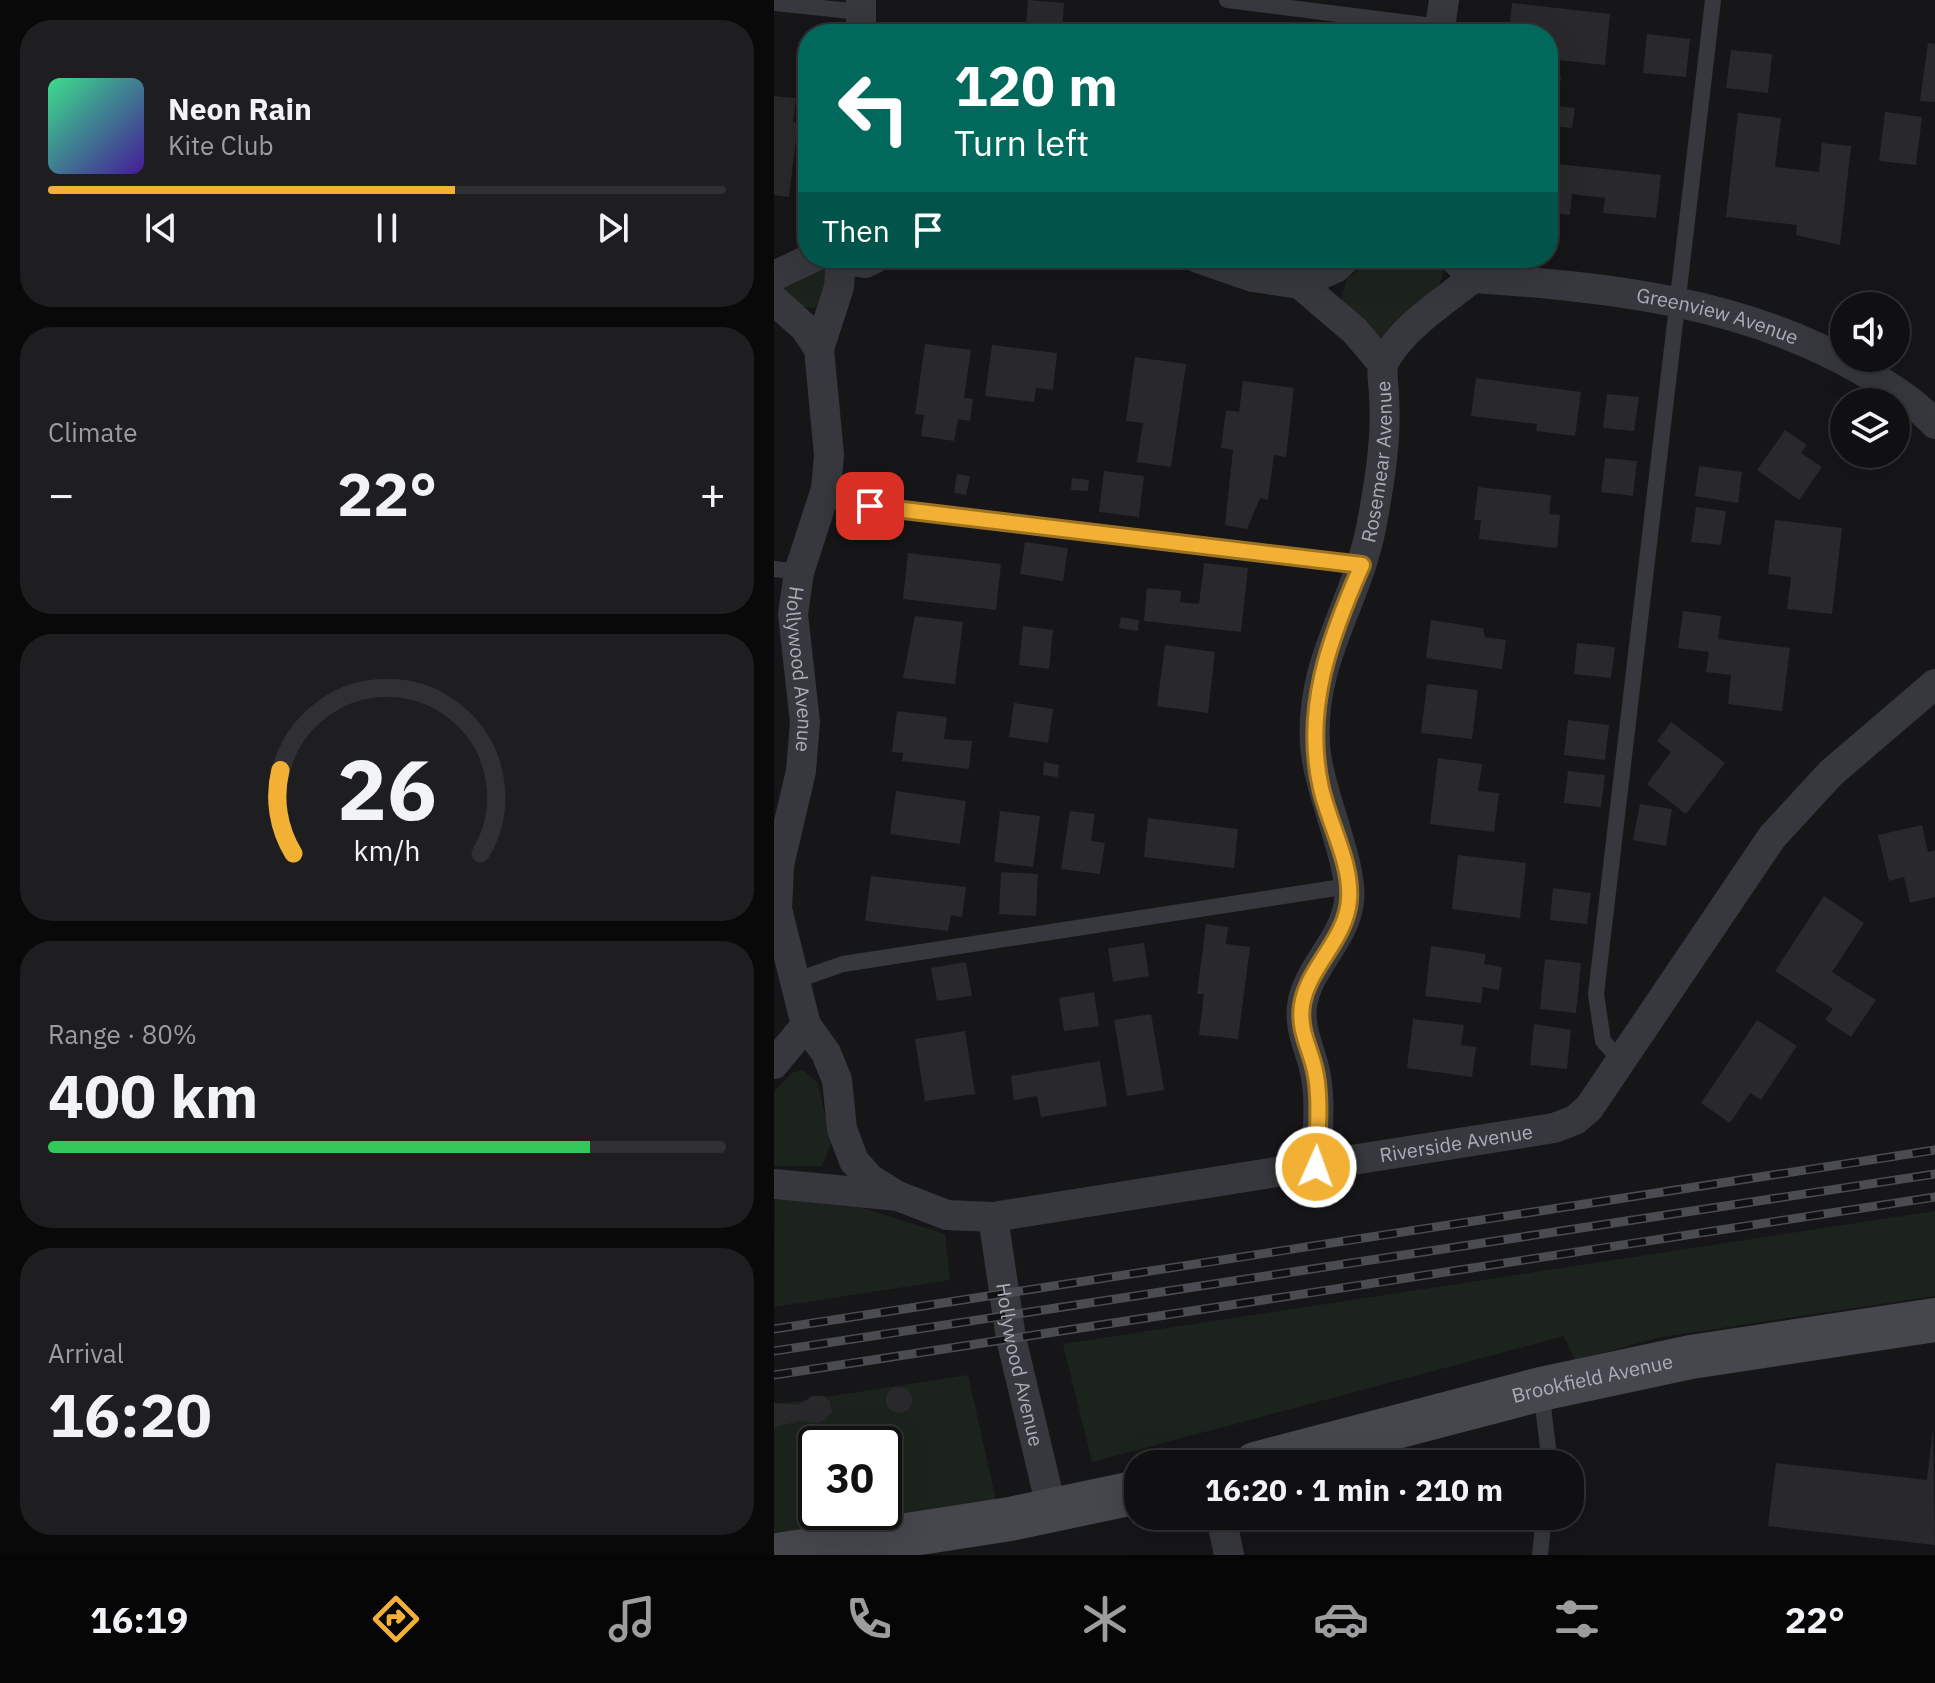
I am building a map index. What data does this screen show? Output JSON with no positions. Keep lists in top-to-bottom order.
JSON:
{
  "streets": {
    "street": [
      "Greenview Avenue",
      "Rosemear Avenue",
      "Hollywood Avenue",
      "Riverside Avenue",
      "Brookfield Avenue"
    ]
  },
  "crossings": [
    ["Greenview Avenue", "Rosemear Avenue"],
    ["Rosemear Avenue", "Riverside Avenue"],
    ["Hollywood Avenue", "Riverside Avenue"]
  ],
  "page": {
    "turn": ["120 m", "Turn left"],
    "song": ["Neon Rain", "Kite Club"],
    "then": "Then",
    "tile": [
      "Climate",
      ["Range · 80%", "400 km"],
      ["Arrival", "16:20"]
    ],
    "heat": ["−", "22°", "+"],
    "limit": "30",
    "trip": "16:20 · 1 min · 210 m",
    "tabs": ["16:19", "22°"],
    "gauge": ["26", "km/h"]
  }
}
